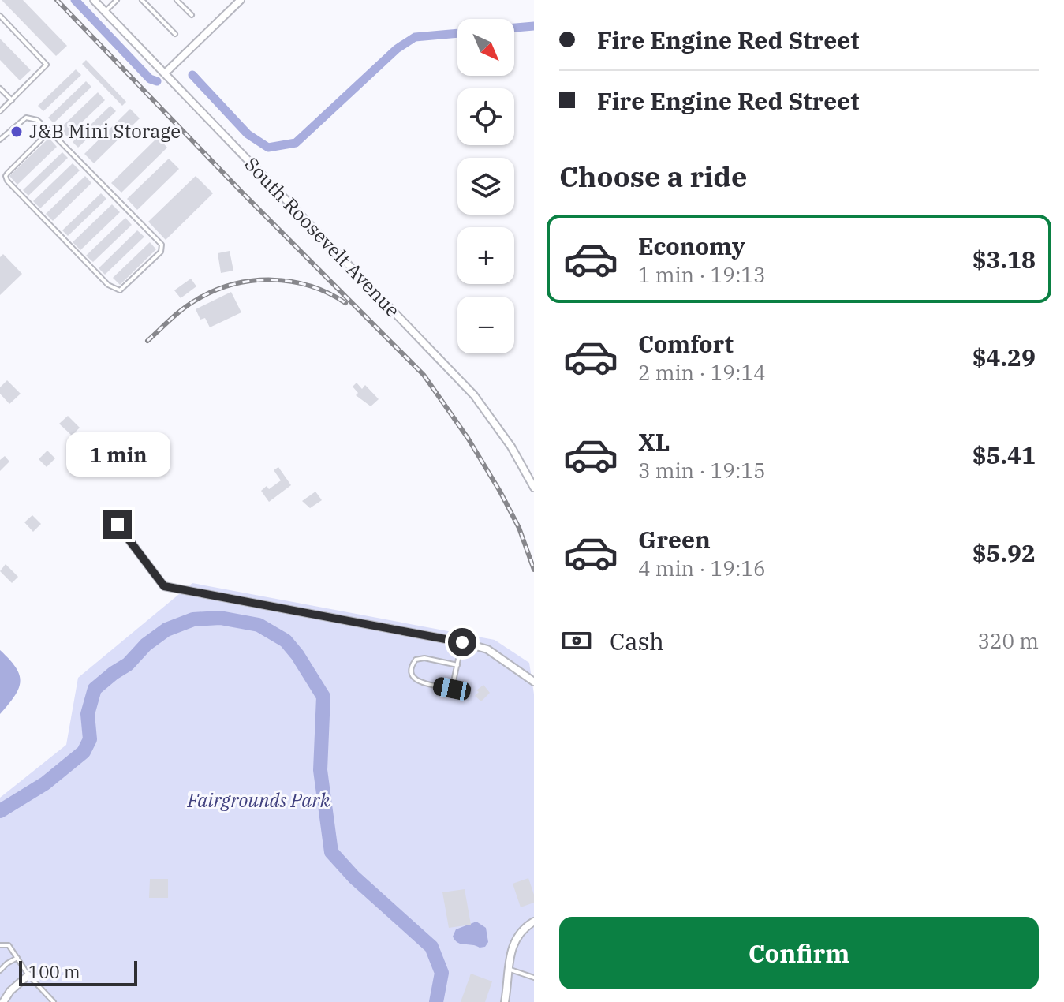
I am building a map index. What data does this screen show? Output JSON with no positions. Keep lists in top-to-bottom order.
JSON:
{
  "streets": {
    "street": ["South Roosevelt Avenue"]
  },
  "parks": ["Fairgrounds Park"],
  "places": ["J&B Mini Storage"],
  "scale_bar": "100 m",
  "north": "bottom right",
  "page": {
    "banner": ["Fire Engine Red Street", "Fire Engine Red Street"],
    "map_buttons": ["+", "−"],
    "heading": "Choose a ride",
    "list": [
      {
        "name": "Economy",
        "note": "1 min · 19:13",
        "value": "$3.18"
      },
      {
        "name": "Comfort",
        "note": "2 min · 19:14",
        "value": "$4.29"
      },
      {
        "name": "XL",
        "note": "3 min · 19:15",
        "value": "$5.41"
      },
      {
        "name": "Green",
        "note": "4 min · 19:16",
        "value": "$5.92"
      }
    ],
    "bubble": "1 min",
    "pay": ["Cash", "320 m"],
    "buttons": "Confirm",
    "scale": "100 m"
  }
}
